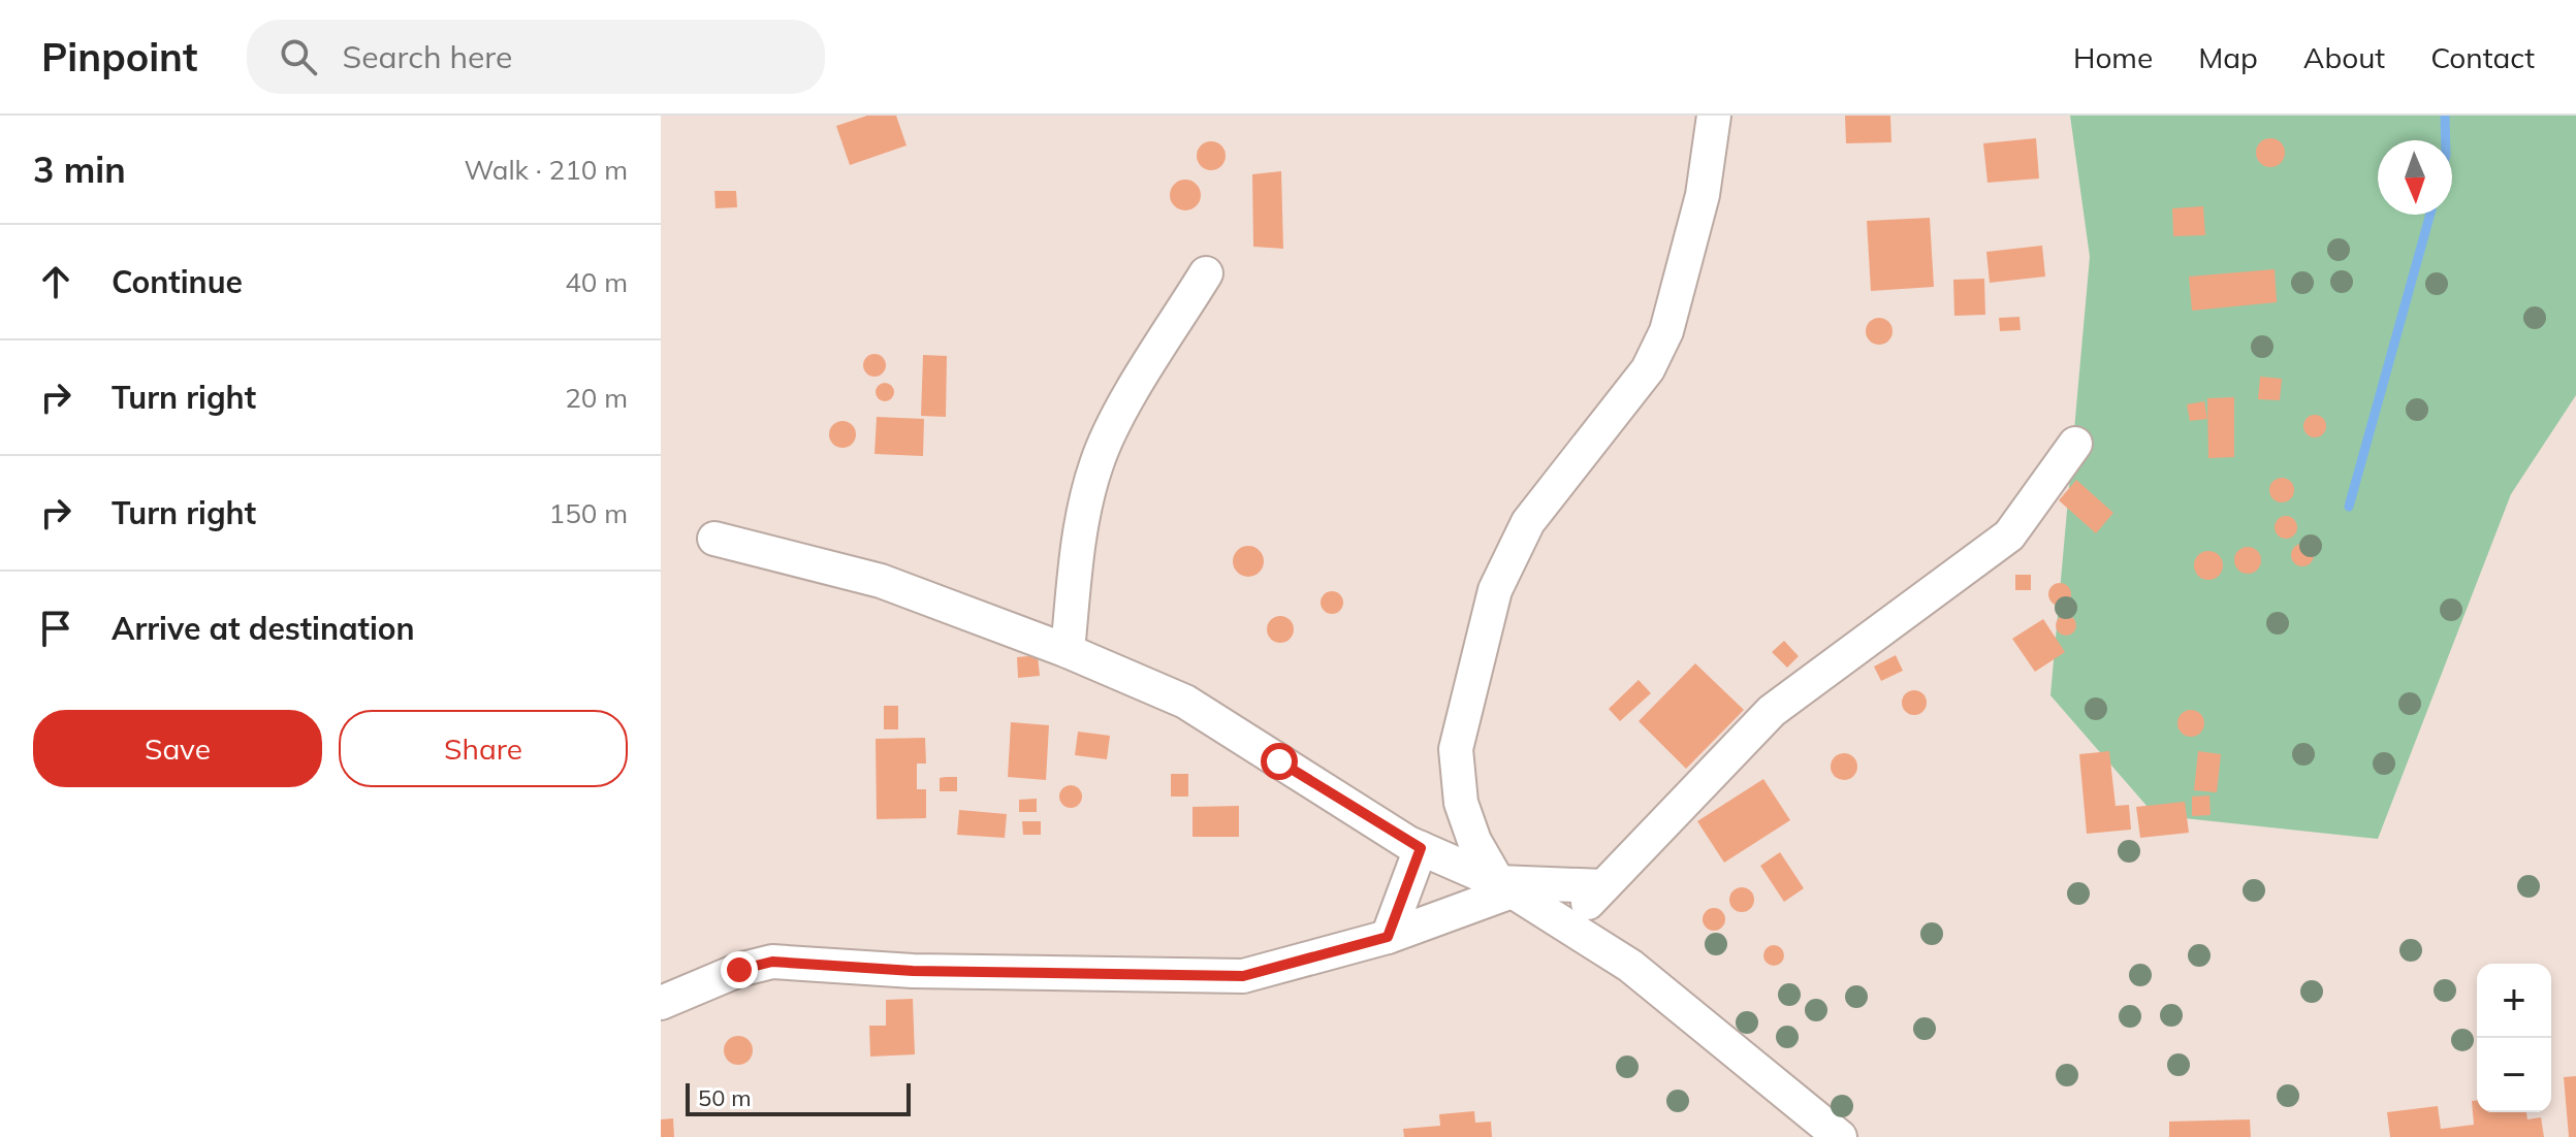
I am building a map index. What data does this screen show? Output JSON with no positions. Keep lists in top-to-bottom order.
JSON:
{
  "scale_bar": "50 m",
  "north": "bottom",
  "page": {
    "header": "Pinpoint",
    "search": "Search here",
    "nav": [
      "Home",
      "Map",
      "About",
      "Contact"
    ],
    "heading": ["3 min", "Walk · 210 m"],
    "list": [
      ["Continue", "40 m"],
      ["Turn right", "20 m"],
      ["Turn right", "150 m"],
      "Arrive at destination"
    ],
    "buttons": ["Save", "Share"],
    "map_buttons": ["+", "−"],
    "scale": "50 m"
  }
}
